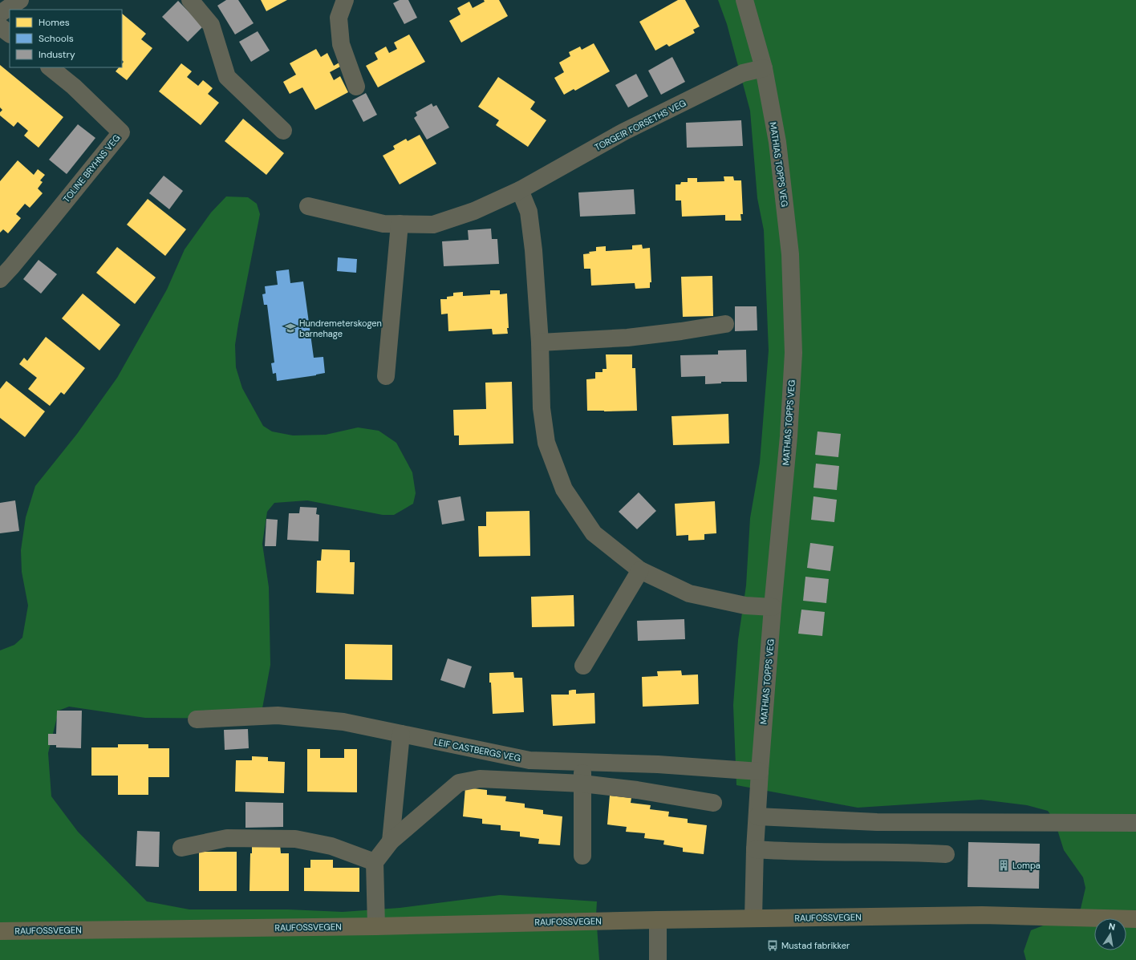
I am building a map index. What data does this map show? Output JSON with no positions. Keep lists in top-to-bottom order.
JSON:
{
  "streets": {
    "main road": ["RAUFOSSVEGEN"],
    "street": [
      "TORGEIR FORSETHS VEG",
      "MATHIAS TOPPS VEG",
      "TOLINE BRYHNS VEG",
      "LEIF CASTBERGS VEG"
    ]
  },
  "crossings": [
    ["TORGEIR FORSETHS VEG", "MATHIAS TOPPS VEG"],
    ["MATHIAS TOPPS VEG", "LEIF CASTBERGS VEG"],
    ["MATHIAS TOPPS VEG", "RAUFOSSVEGEN"]
  ],
  "places": {
    "school or university": ["Hundremeterskogen barnehage"],
    "building": ["Lompa"],
    "bus stop": ["Mustad fabrikker"]
  },
  "legend": ["Homes", "Schools", "Industry"],
  "north": "top"
}
